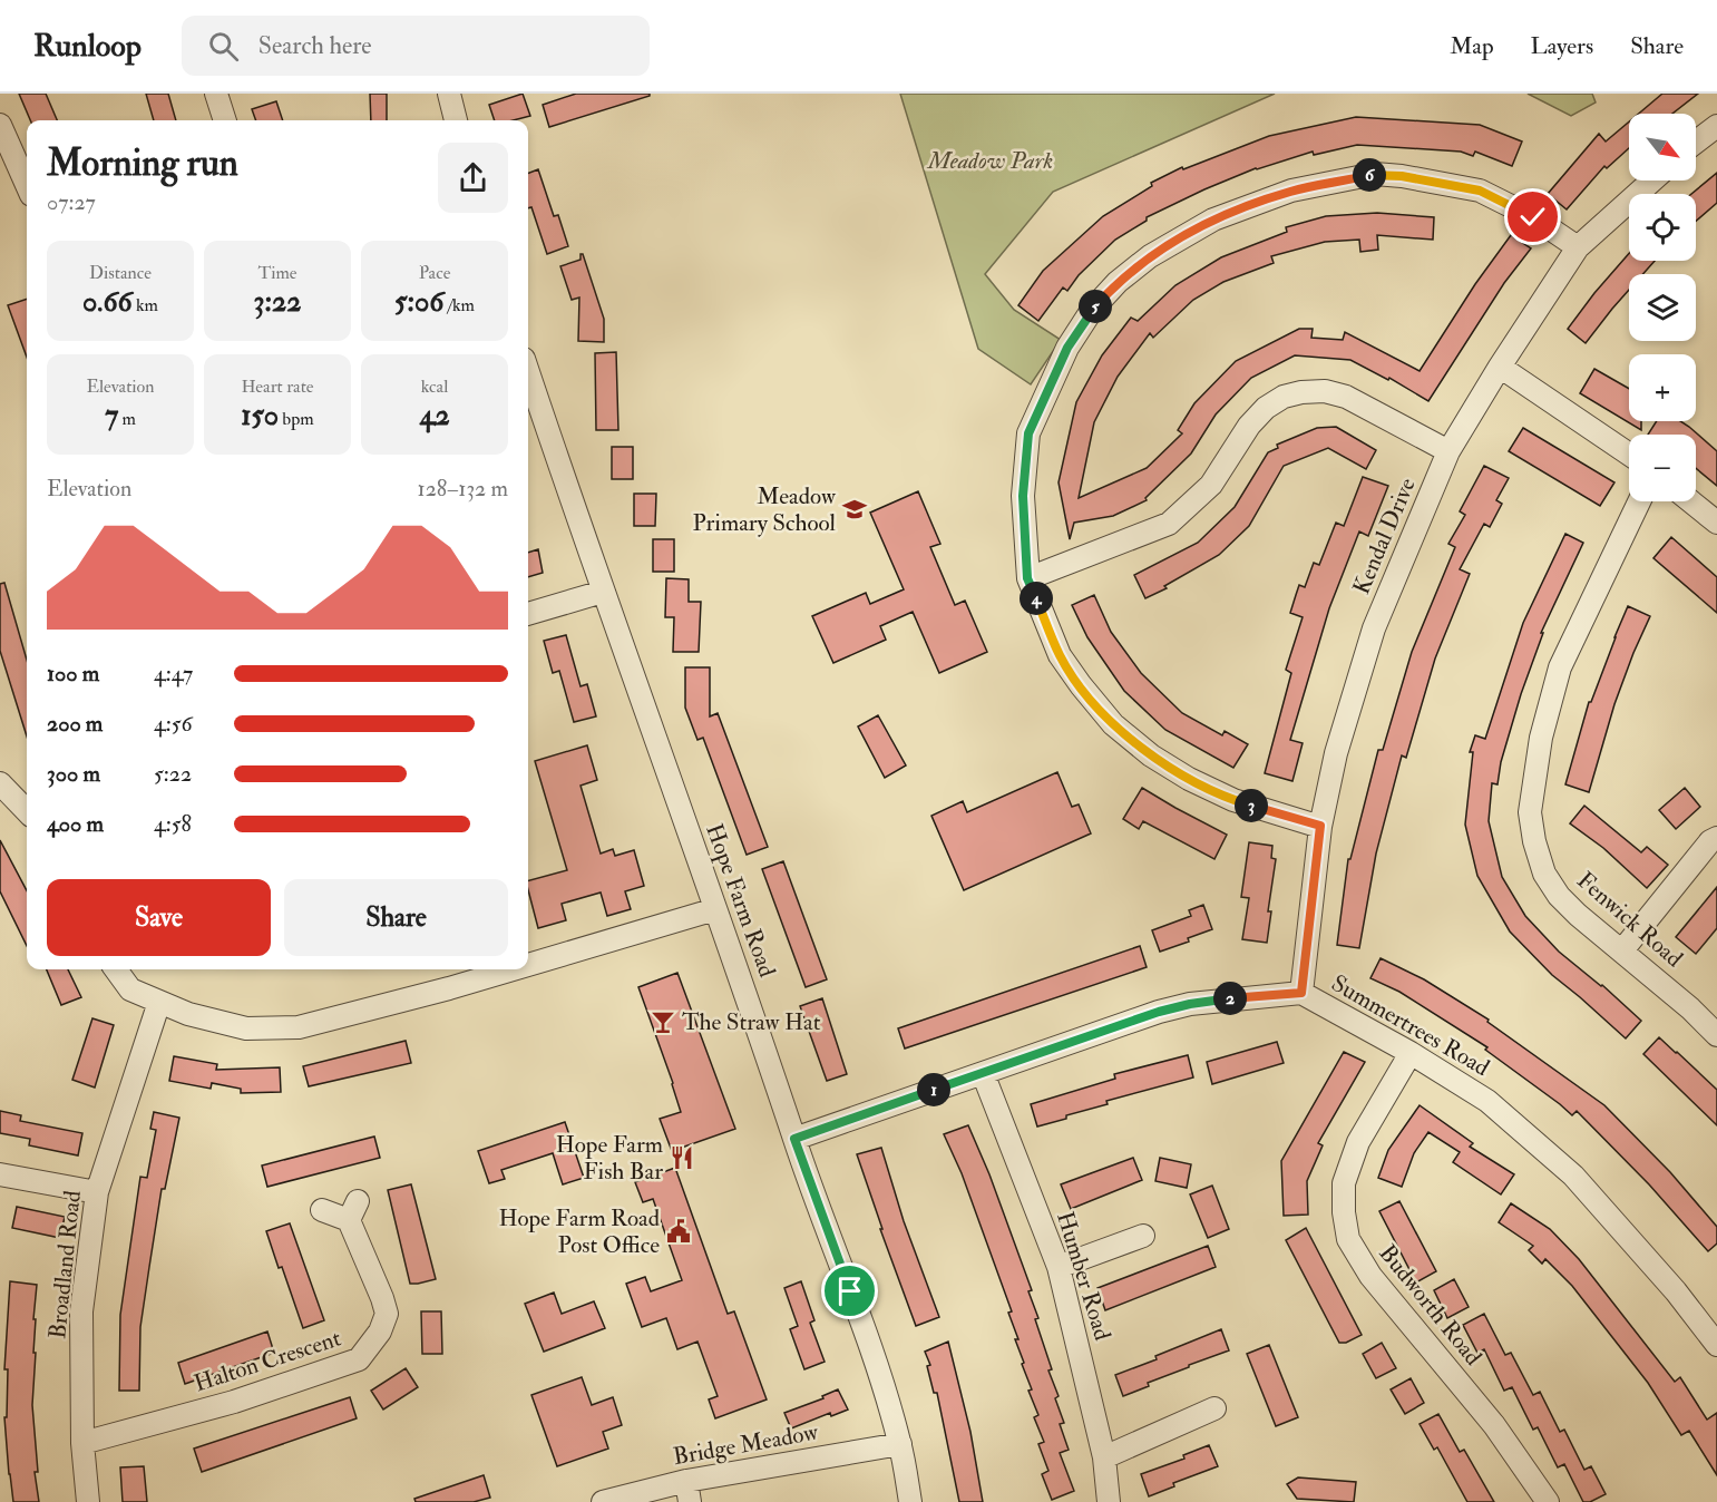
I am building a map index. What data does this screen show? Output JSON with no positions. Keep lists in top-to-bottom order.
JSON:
{
  "streets": {
    "street": [
      "Kendal Drive",
      "Hope Farm Road",
      "Fenwick Road",
      "Summertrees Road",
      "Broadland Road",
      "Humber Road",
      "Budworth Road",
      "Halton Crescent",
      "Bridge Meadow"
    ]
  },
  "crossings": [
    ["Kendal Drive", "Summertrees Road"],
    ["Hope Farm Road", "Summertrees Road"],
    ["Hope Farm Road", "Bridge Meadow"],
    ["Summertrees Road", "Humber Road"],
    ["Summertrees Road", "Budworth Road"],
    ["Broadland Road", "Halton Crescent"]
  ],
  "parks": ["Meadow Park"],
  "places": {
    "school or university": ["Meadow Primary School"],
    "bar": ["The Straw Hat"],
    "restaurant": ["Hope Farm Fish Bar"],
    "public building": ["Hope Farm Road Post Office"]
  },
  "north": "bottom right",
  "page": {
    "header": "Runloop",
    "search": "Search here",
    "nav": ["Map", "Layers", "Share"],
    "map_buttons": ["+", "−"],
    "heading": ["Morning run", "07:27"],
    "pins": [
      "6",
      "5",
      "4",
      "3",
      "2",
      "1"
    ],
    "stats": [
      ["Distance", "0.66 km"],
      ["Time", "3:22"],
      ["Pace", "5:06 /km"],
      ["Elevation", "7 m"],
      ["Heart rate", "150 bpm"],
      ["kcal", "42"]
    ],
    "chart": ["Elevation", "128–132 m"],
    "list": [
      {
        "name": "100 m",
        "note": "4:47"
      },
      {
        "name": "200 m",
        "note": "4:56"
      },
      {
        "name": "300 m",
        "note": "5:22"
      },
      {
        "name": "400 m",
        "note": "4:58"
      }
    ],
    "buttons": ["Save", "Share"]
  }
}
